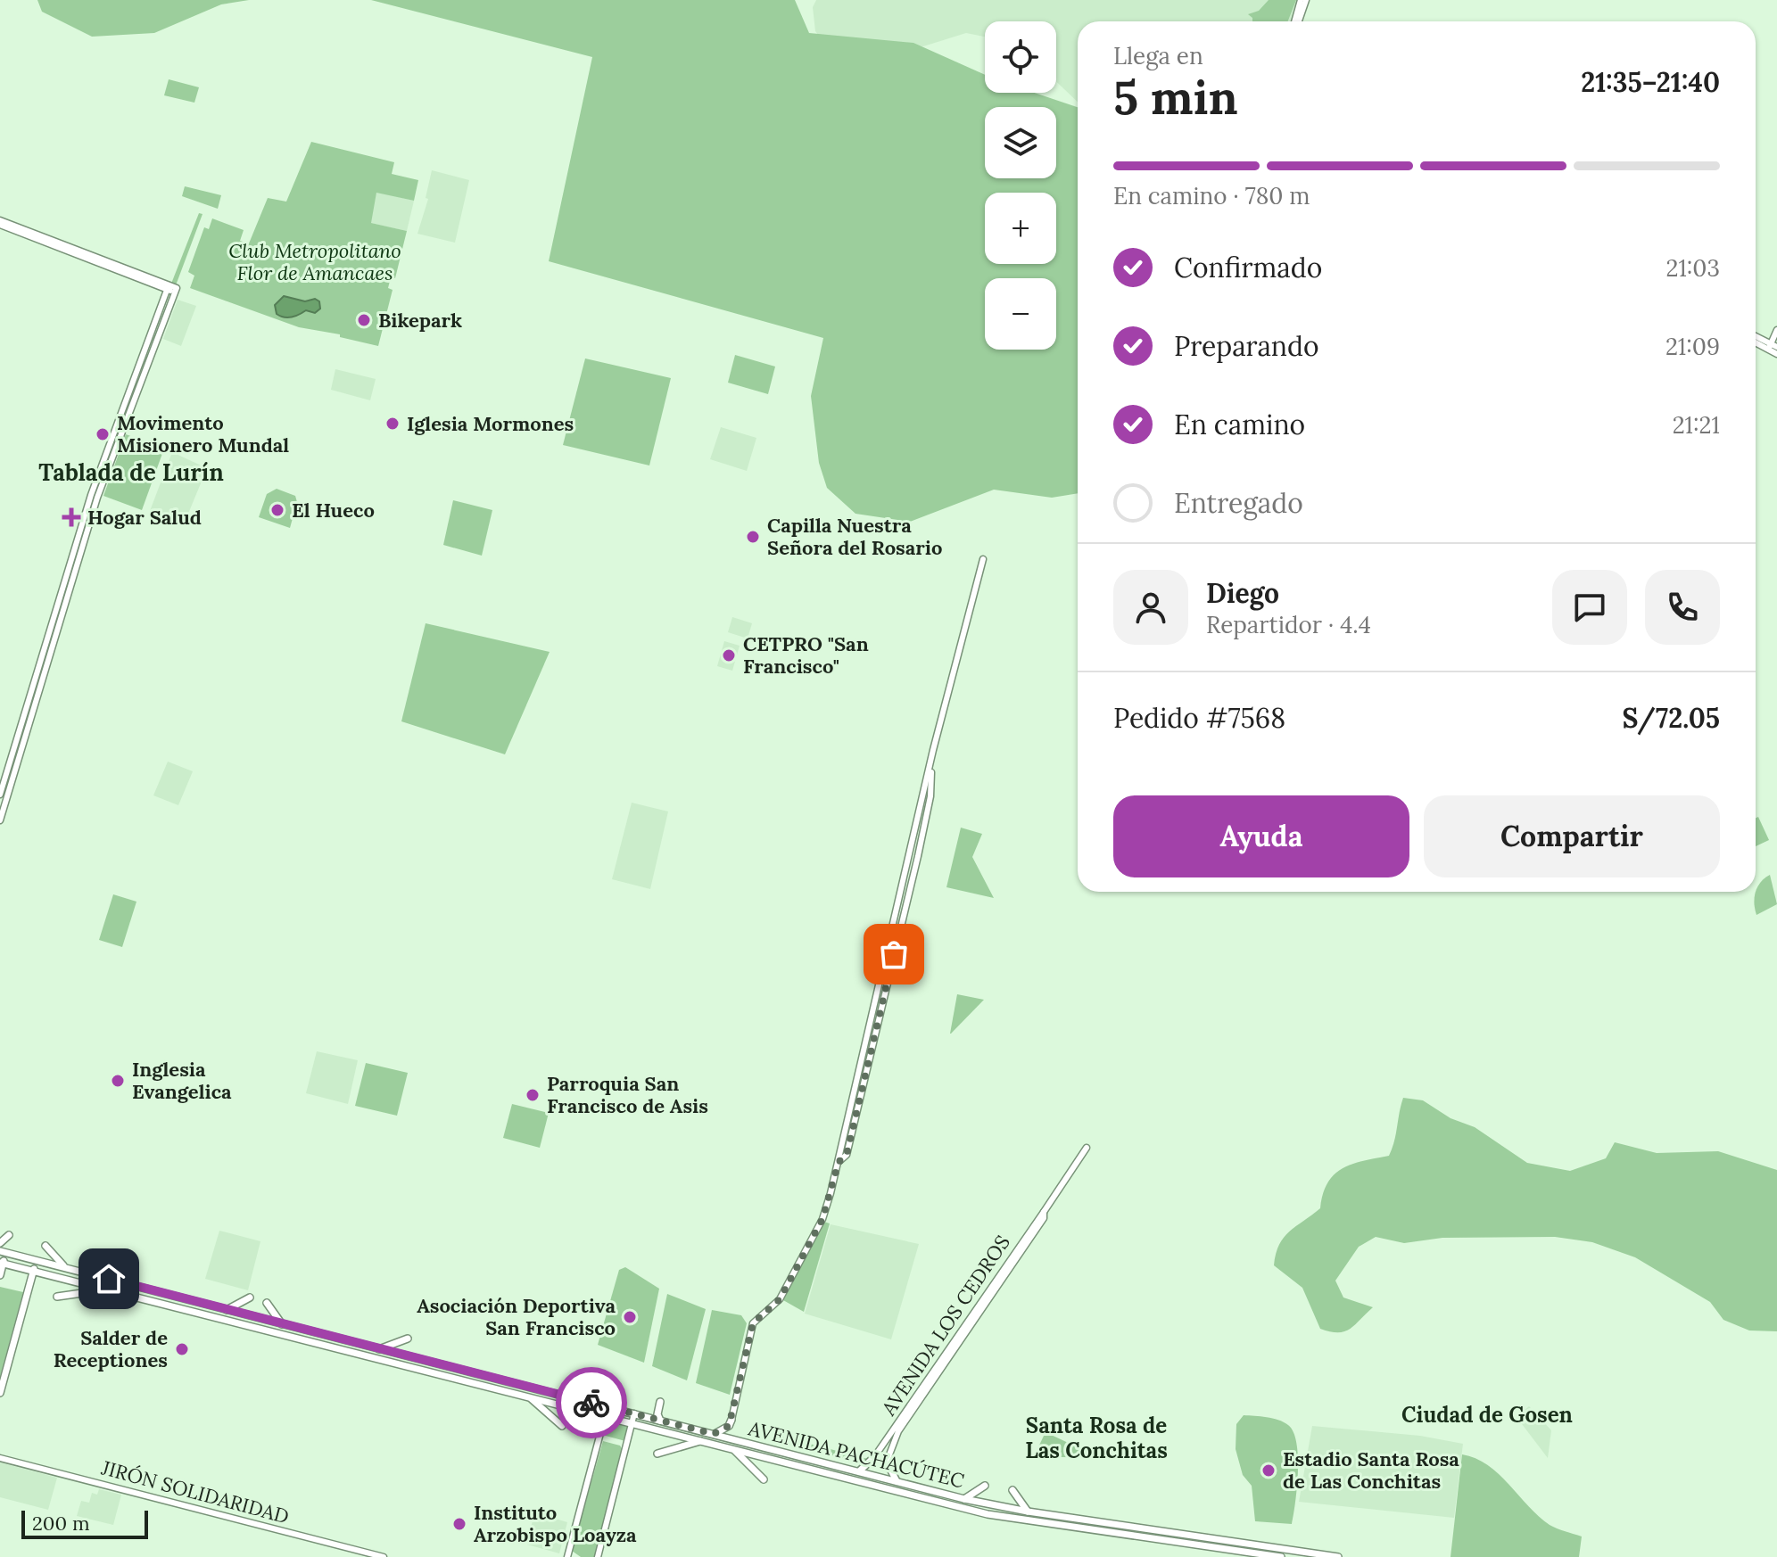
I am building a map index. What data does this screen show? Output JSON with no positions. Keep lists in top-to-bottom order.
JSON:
{
  "streets": {
    "main road": ["AVENIDA PACHACÚTEC"],
    "street": ["AVENIDA LOS CEDROS", "JIRÓN SOLIDARIDAD"]
  },
  "districts": ["Tablada de Lurín", "Ciudad de Gosen", "Santa Rosa de Las Conchitas"],
  "parks": ["Club Metropolitano Flor de Amancaes"],
  "places": {
    "other": [
      "Bikepark",
      "Iglesia Mormones",
      "Movimento Misionero Mundal",
      "El Hueco",
      "Capilla Nuestra Señora del Rosario",
      "CETPRO \"San Francisco\"",
      "Inglesia Evangelica",
      "Parroquia San Francisco de Asis",
      "Asociación Deportiva San Francisco",
      "Salder de Receptiones",
      "Estadio Santa Rosa de Las Conchitas",
      "Instituto Arzobispo Loayza"
    ],
    "health": ["Hogar Salud"]
  },
  "scale_bar": "200 m",
  "page": {
    "map_buttons": ["+", "−"],
    "heading": ["5 min", "Llega en", "21:35–21:40"],
    "panel": [
      "Diego",
      "Repartidor · 4.4",
      "Pedido #7568",
      "S/72.05"
    ],
    "bar": "En camino · 780 m",
    "list": [
      ["Confirmado", "21:03"],
      ["Preparando", "21:09"],
      ["En camino", "21:21"],
      "Entregado"
    ],
    "buttons": ["Ayuda", "Compartir"],
    "scale": "200 m"
  }
}
